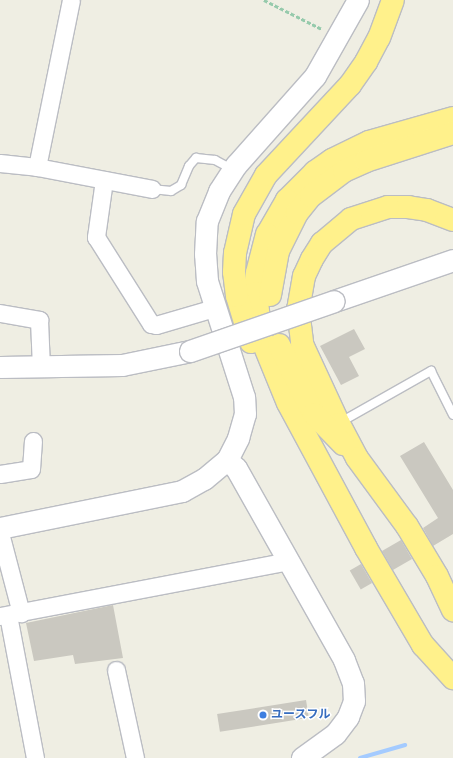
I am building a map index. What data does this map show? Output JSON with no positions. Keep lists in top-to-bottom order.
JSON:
{
  "places": ["ユースフル"]
}
